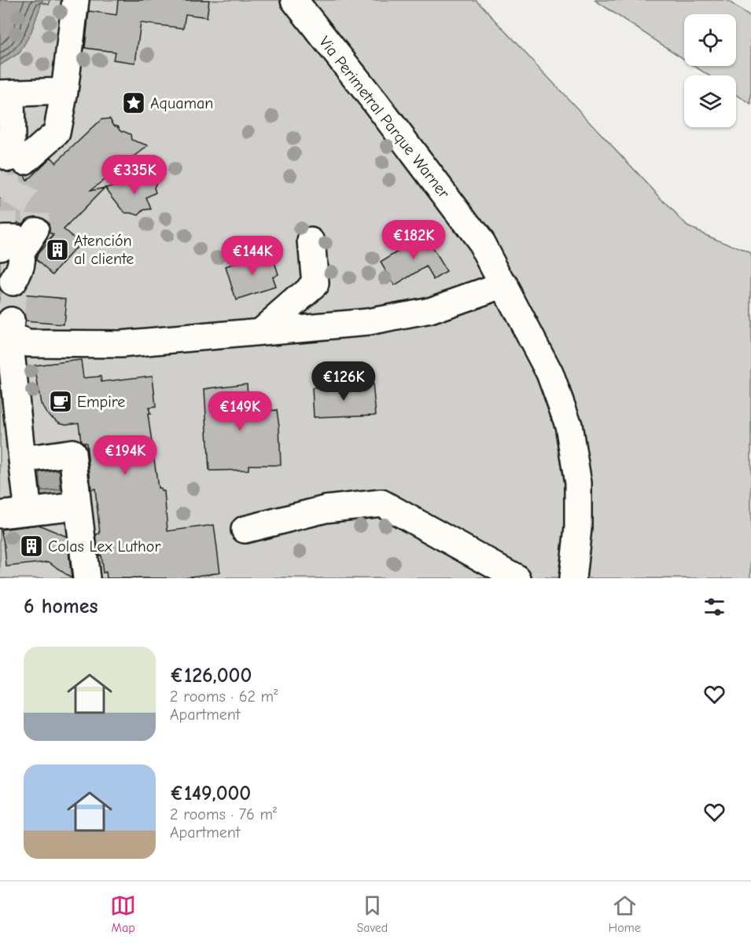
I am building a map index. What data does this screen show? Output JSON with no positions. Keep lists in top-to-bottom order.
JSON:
{
  "streets": {
    "street": ["Via Perimetral Parque Warner"]
  },
  "places": {
    "place": ["Aquaman"],
    "building": ["Atención al cliente", "Colas Lex Luthor"],
    "cafe": ["Empire"]
  },
  "page": {
    "price": [
      "€335K",
      "€182K",
      "€144K",
      "€126K",
      "€149K",
      "€194K"
    ],
    "heading": "6 homes",
    "list": [
      {
        "name": "€126,000",
        "note": "2 rooms · 62 m² · Apartment"
      },
      {
        "name": "€149,000",
        "note": "2 rooms · 76 m² · Apartment"
      }
    ],
    "tabs": ["Map", "Saved", "Home"]
  }
}
